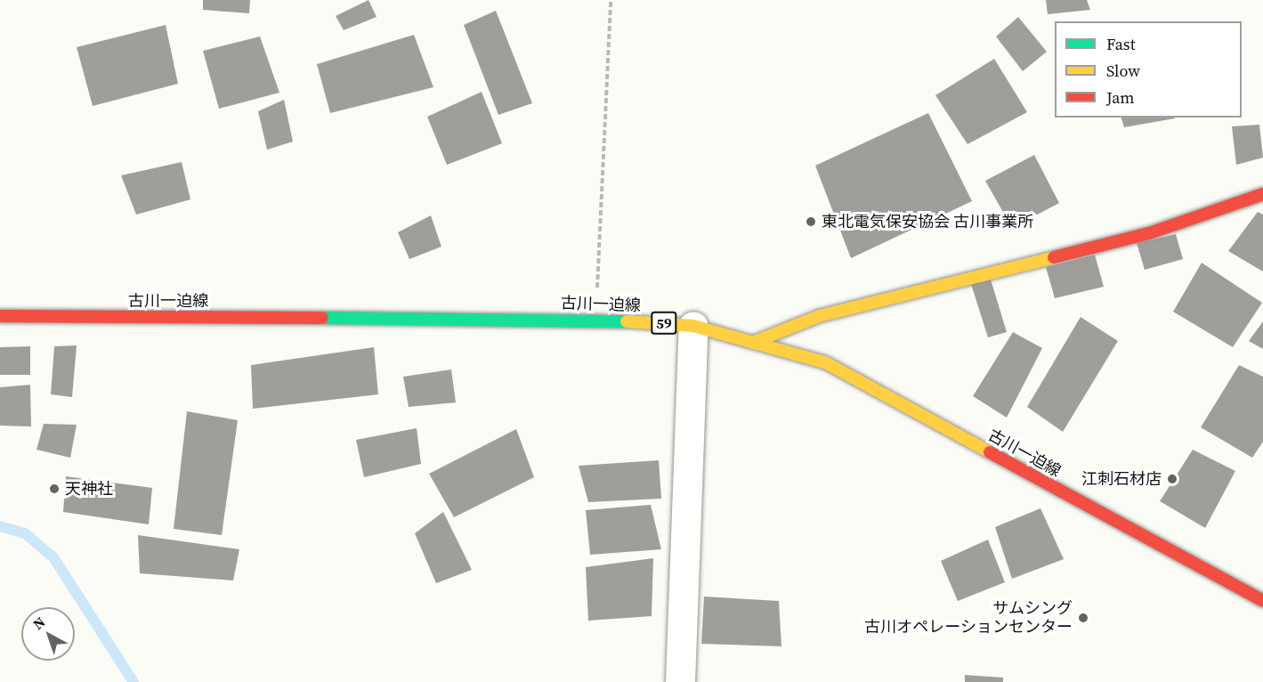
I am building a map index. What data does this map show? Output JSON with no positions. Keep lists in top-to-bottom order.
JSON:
{
  "streets": {
    "main road": ["古川一迫線", "59"]
  },
  "places": [
    "東北電気保安協会 古川事業所",
    "江刺石材店",
    "天神社",
    "サムシング 古川オペレーションセンター"
  ],
  "legend": ["Fast", "Slow", "Jam"],
  "north": "top left"
}
